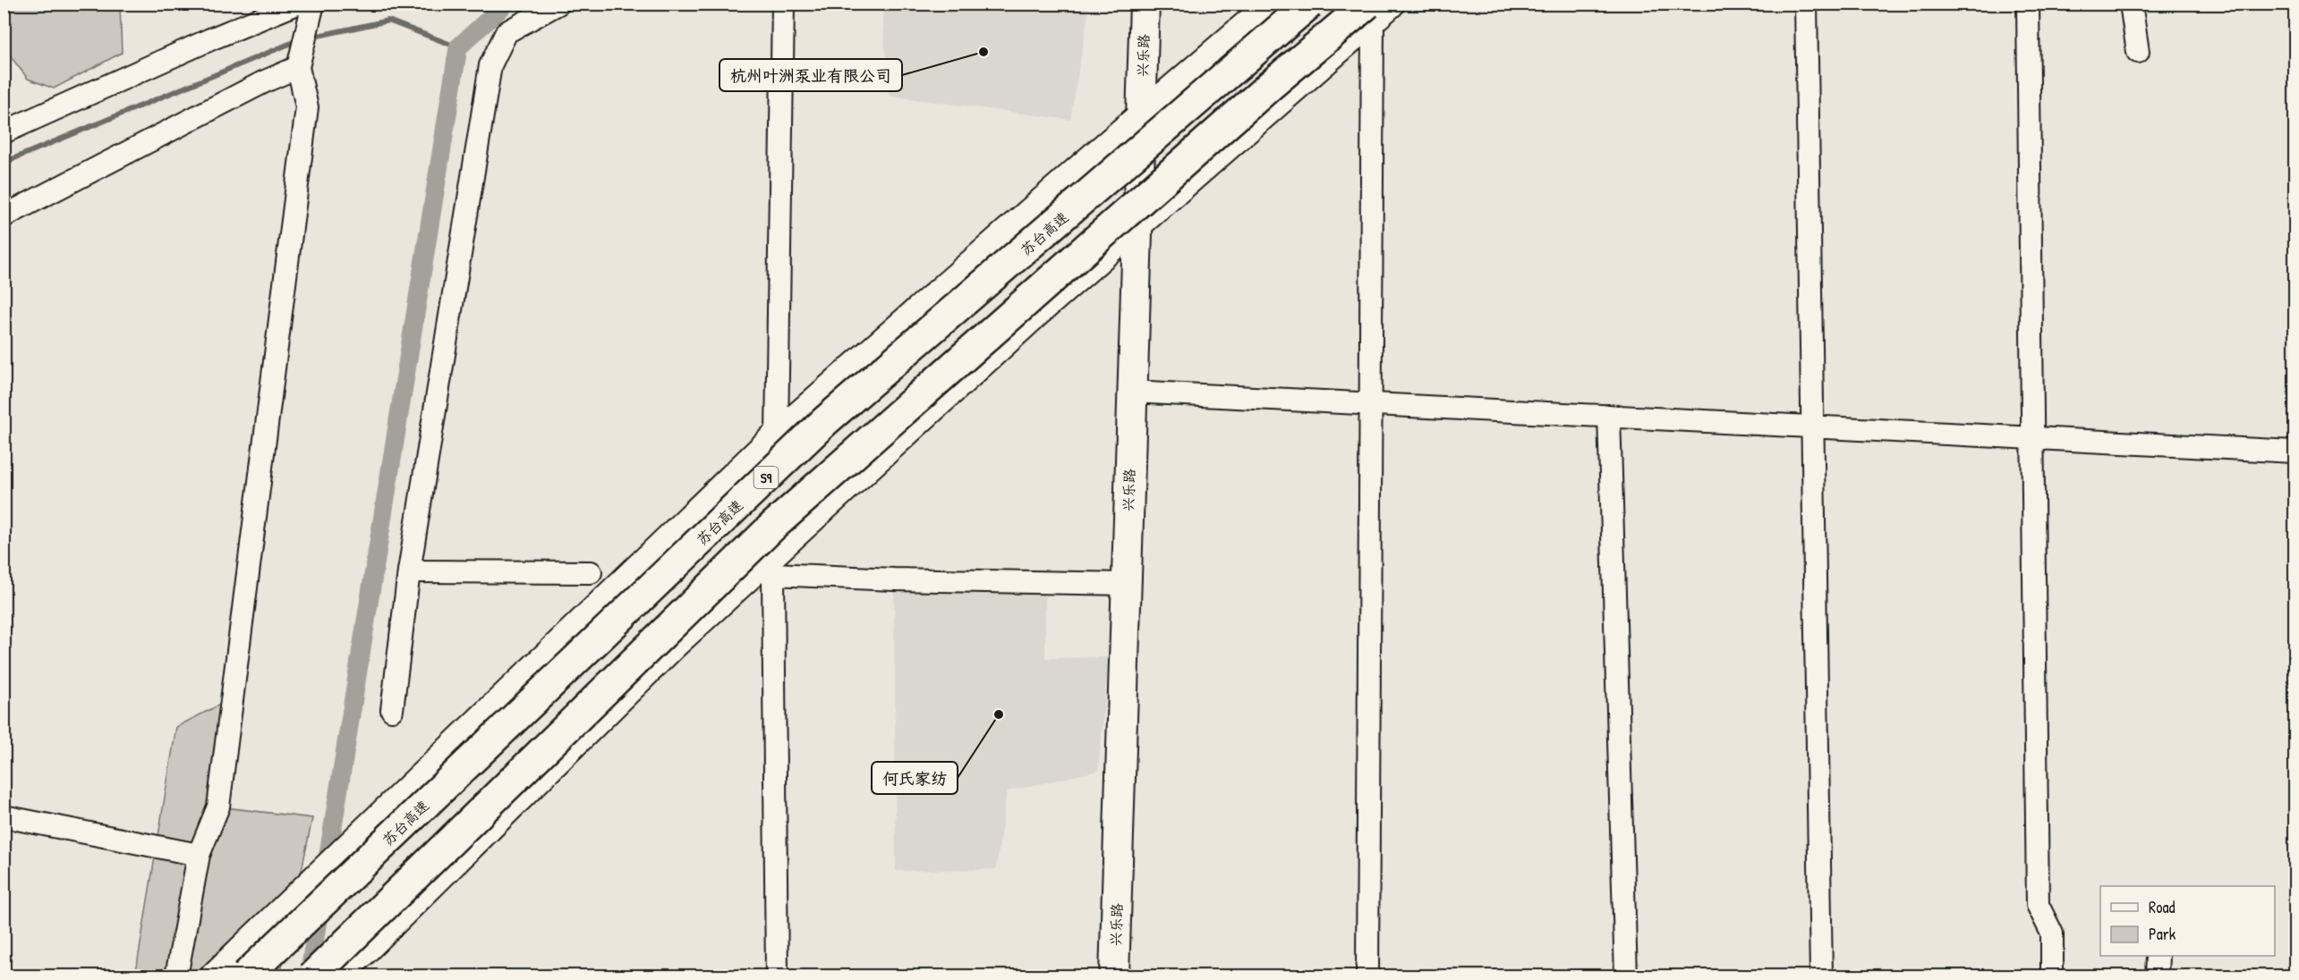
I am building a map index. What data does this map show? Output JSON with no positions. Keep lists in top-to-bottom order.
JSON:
{
  "streets": {
    "highway": ["苏台高速", "S9"],
    "main road": ["兴乐路"]
  },
  "places": ["杭州叶洲泵业有限公司", "何氏家纺"],
  "legend": ["Road", "Park"]
}
